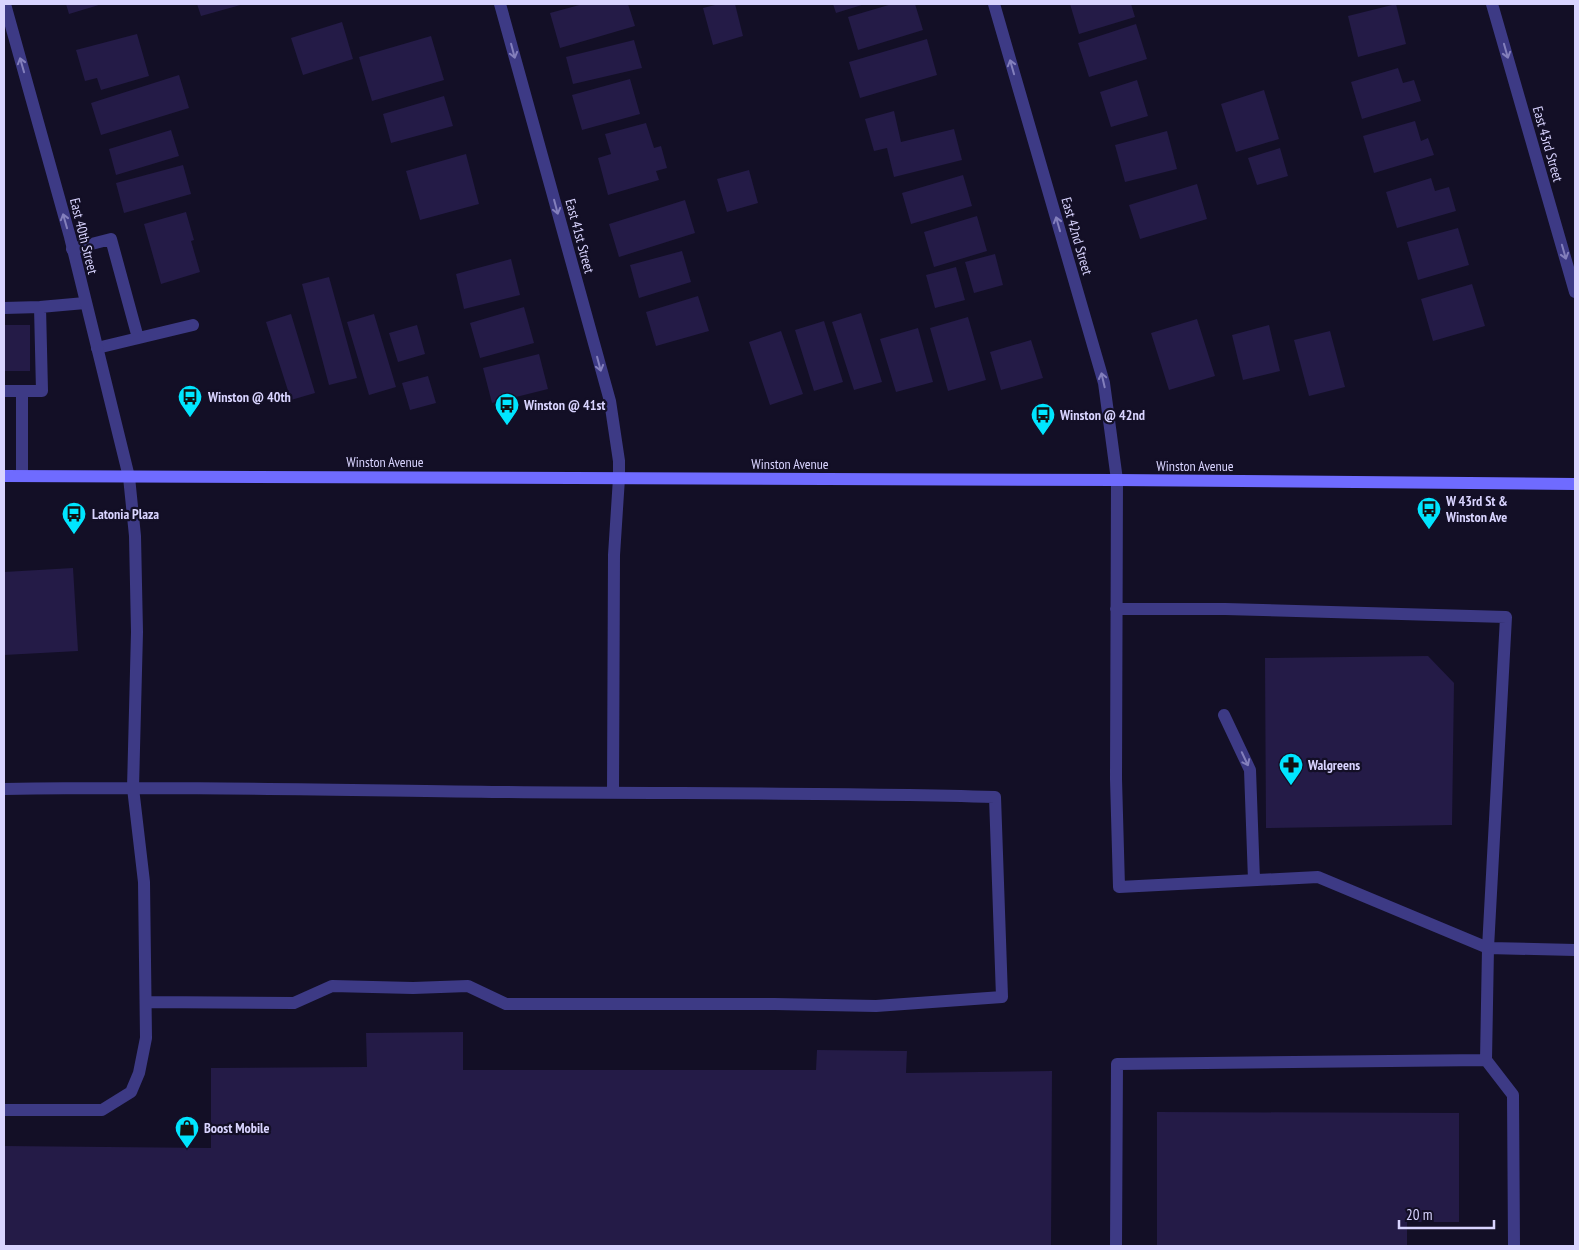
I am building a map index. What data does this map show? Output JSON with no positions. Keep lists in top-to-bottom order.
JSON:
{
  "streets": {
    "main road": ["Winston Avenue"],
    "street": [
      "East 43rd Street",
      "East 40th Street",
      "East 41st Street",
      "East 42nd Street"
    ]
  },
  "crossings": [
    ["East 40th Street", "Winston Avenue"],
    ["East 41st Street", "Winston Avenue"],
    ["East 42nd Street", "Winston Avenue"]
  ],
  "one_way": ["East 43rd Street", "East 41st Street", "East 42nd Street"],
  "places": {
    "bus stop": [
      "Winston @ 40th",
      "Winston @ 41st",
      "Winston @ 42nd",
      "W 43rd St & Winston Ave",
      "Latonia Plaza"
    ],
    "pharmacy": ["Walgreens"],
    "shop": ["Boost Mobile"]
  },
  "scale_bar": "20 m"
}
